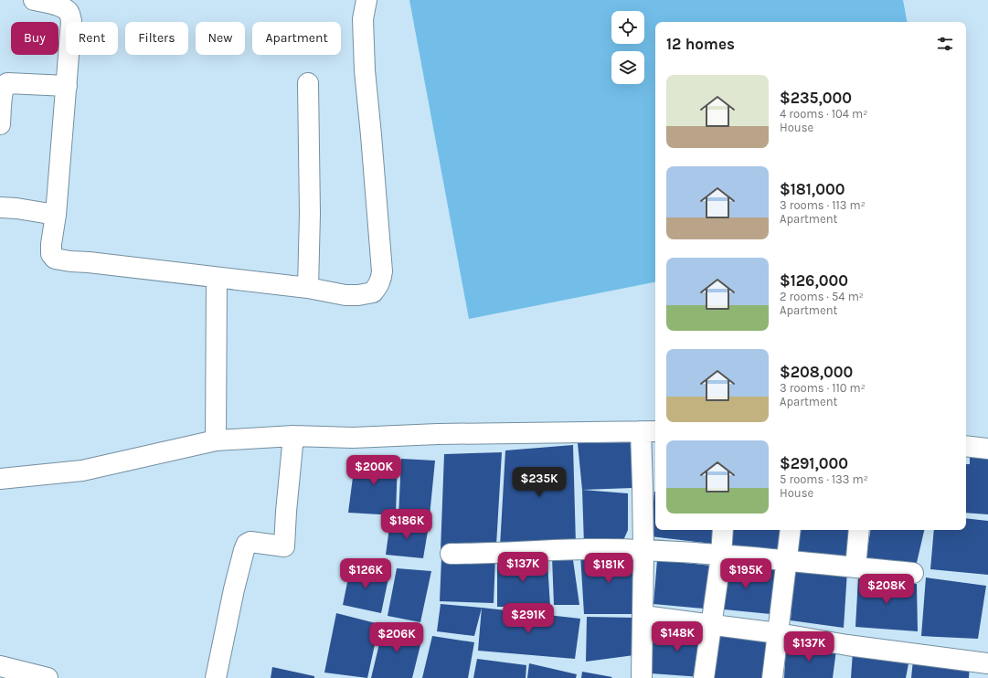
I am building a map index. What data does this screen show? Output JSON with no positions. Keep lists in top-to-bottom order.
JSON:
{
  "page": {
    "chip": [
      "Buy",
      "Rent",
      "Filters",
      "New",
      "Apartment"
    ],
    "heading": "12 homes",
    "list": [
      {
        "name": "$235,000",
        "note": "4 rooms · 104 m² · House"
      },
      {
        "name": "$181,000",
        "note": "3 rooms · 113 m² · Apartment"
      },
      {
        "name": "$126,000",
        "note": "2 rooms · 54 m² · Apartment"
      },
      {
        "name": "$208,000",
        "note": "3 rooms · 110 m² · Apartment"
      },
      {
        "name": "$291,000",
        "note": "5 rooms · 133 m² · House"
      }
    ],
    "price": [
      "$200K",
      "$235K",
      "$186K",
      "$137K",
      "$181K",
      "$126K",
      "$195K",
      "$208K",
      "$291K",
      "$148K",
      "$206K",
      "$137K"
    ]
  }
}
